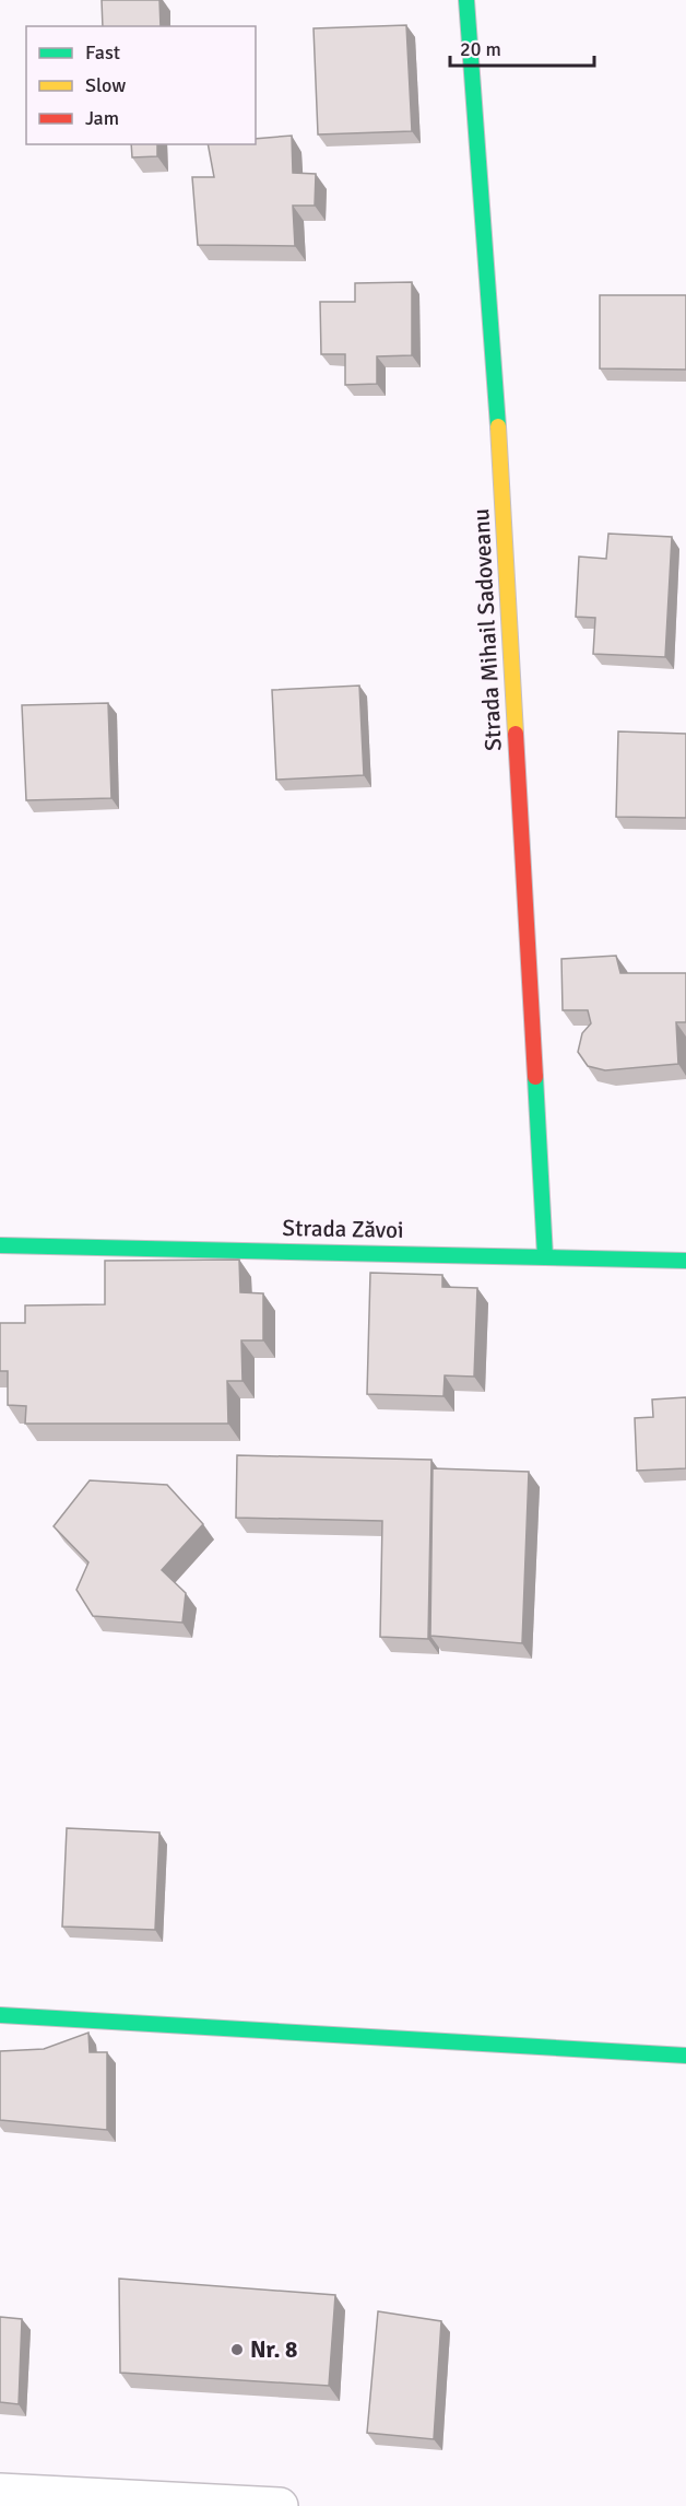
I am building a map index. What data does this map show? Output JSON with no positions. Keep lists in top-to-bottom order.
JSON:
{
  "streets": {
    "street": ["Strada Mihail Sadoveanu", "Strada Zăvoi"]
  },
  "crossings": [
    ["Strada Mihail Sadoveanu", "Strada Zăvoi"]
  ],
  "places": ["Nr. 8"],
  "legend": ["Fast", "Slow", "Jam"],
  "scale_bar": "20 m"
}
